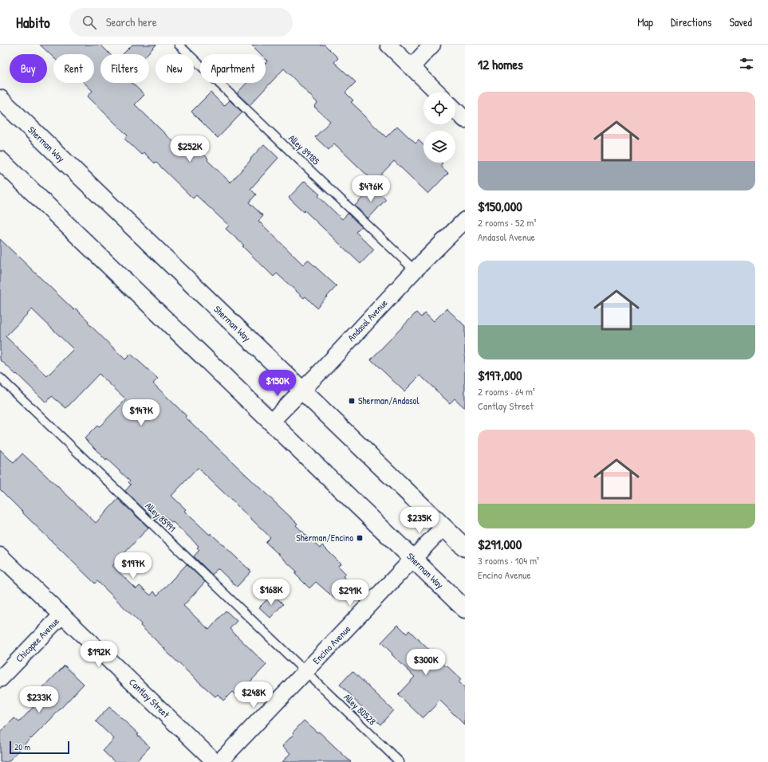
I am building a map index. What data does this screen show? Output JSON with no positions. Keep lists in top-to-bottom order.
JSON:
{
  "streets": {
    "main road": ["Sherman Way"],
    "street": [
      "Andasol Avenue",
      "Chicopee Avenue",
      "Encino Avenue",
      "Cantlay Street"
    ],
    "lane": ["Alley 89185", "Alley 85991", "Alley 80528"]
  },
  "crossings": [
    ["Sherman Way", "Andasol Avenue"],
    ["Sherman Way", "Encino Avenue"],
    ["Alley 89185", "Andasol Avenue"],
    ["Alley 85991", "Encino Avenue"],
    ["Alley 85991", "Alley 80528"],
    ["Chicopee Avenue", "Cantlay Street"],
    ["Encino Avenue", "Alley 80528"]
  ],
  "places": {
    "transit": ["Sherman/Andasol", "Sherman/Encino"]
  },
  "scale_bar": "20 m",
  "page": {
    "header": "Habito",
    "search": "Search here",
    "nav": ["Map", "Directions", "Saved"],
    "heading": "12 homes",
    "chip": [
      "Buy",
      "Rent",
      "Filters",
      "New",
      "Apartment"
    ],
    "list": [
      {
        "name": "$150,000",
        "note": "2 rooms · 52 m² · Andasol Avenue"
      },
      {
        "name": "$197,000",
        "note": "2 rooms · 64 m² · Cantlay Street"
      },
      {
        "name": "$291,000",
        "note": "3 rooms · 104 m² · Encino Avenue"
      }
    ],
    "price": [
      "$252K",
      "$476K",
      "$150K",
      "$147K",
      "$235K",
      "$197K",
      "$168K",
      "$291K",
      "$192K",
      "$300K",
      "$248K",
      "$233K"
    ],
    "scale": "20 m"
  }
}
